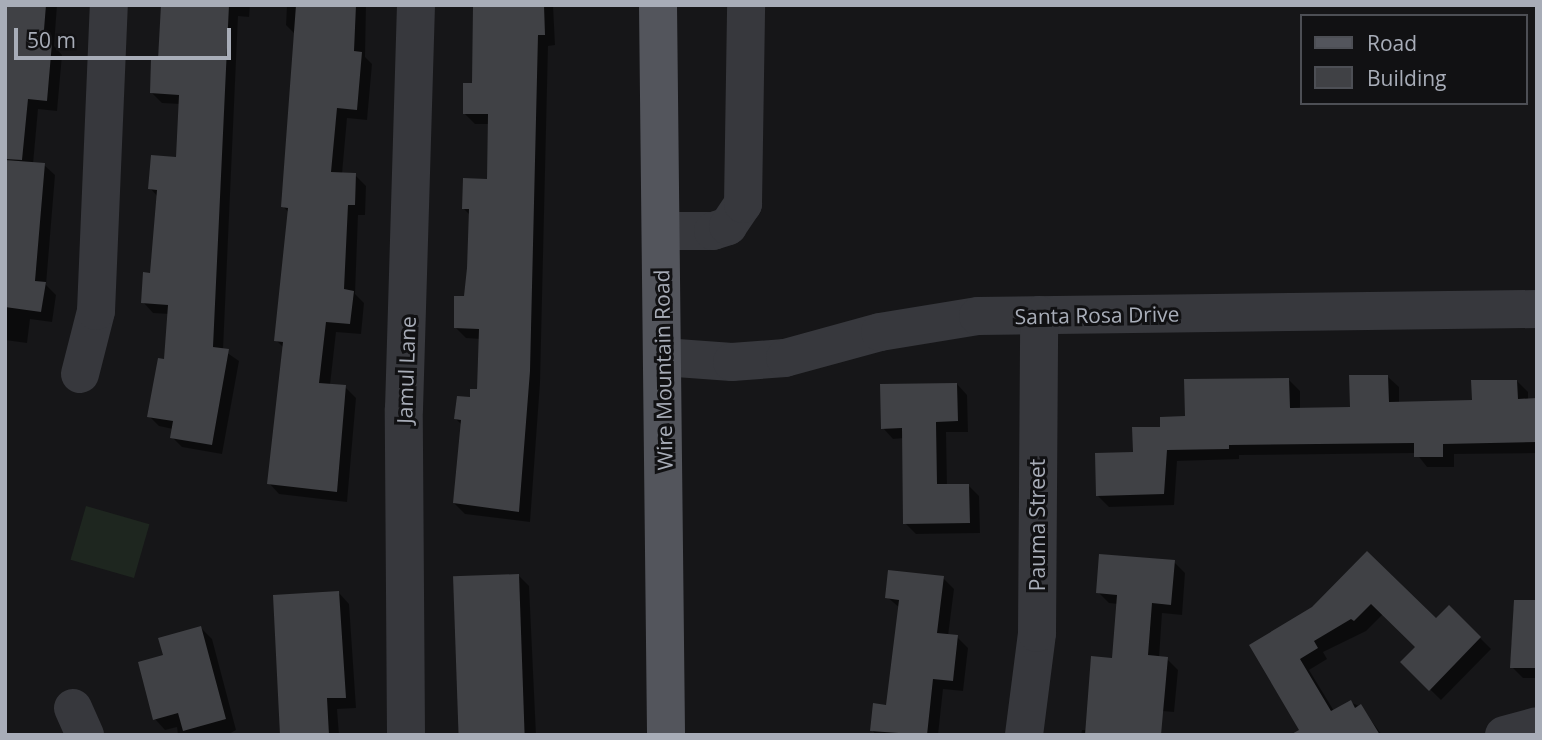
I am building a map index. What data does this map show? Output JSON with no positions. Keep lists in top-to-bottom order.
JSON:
{
  "streets": {
    "main road": ["Wire Mountain Road"],
    "street": ["Santa Rosa Drive", "Jamul Lane", "Pauma Street"]
  },
  "crossings": [
    ["Santa Rosa Drive", "Wire Mountain Road"],
    ["Santa Rosa Drive", "Pauma Street"]
  ],
  "legend": ["Road", "Building"],
  "scale_bar": "50 m"
}
